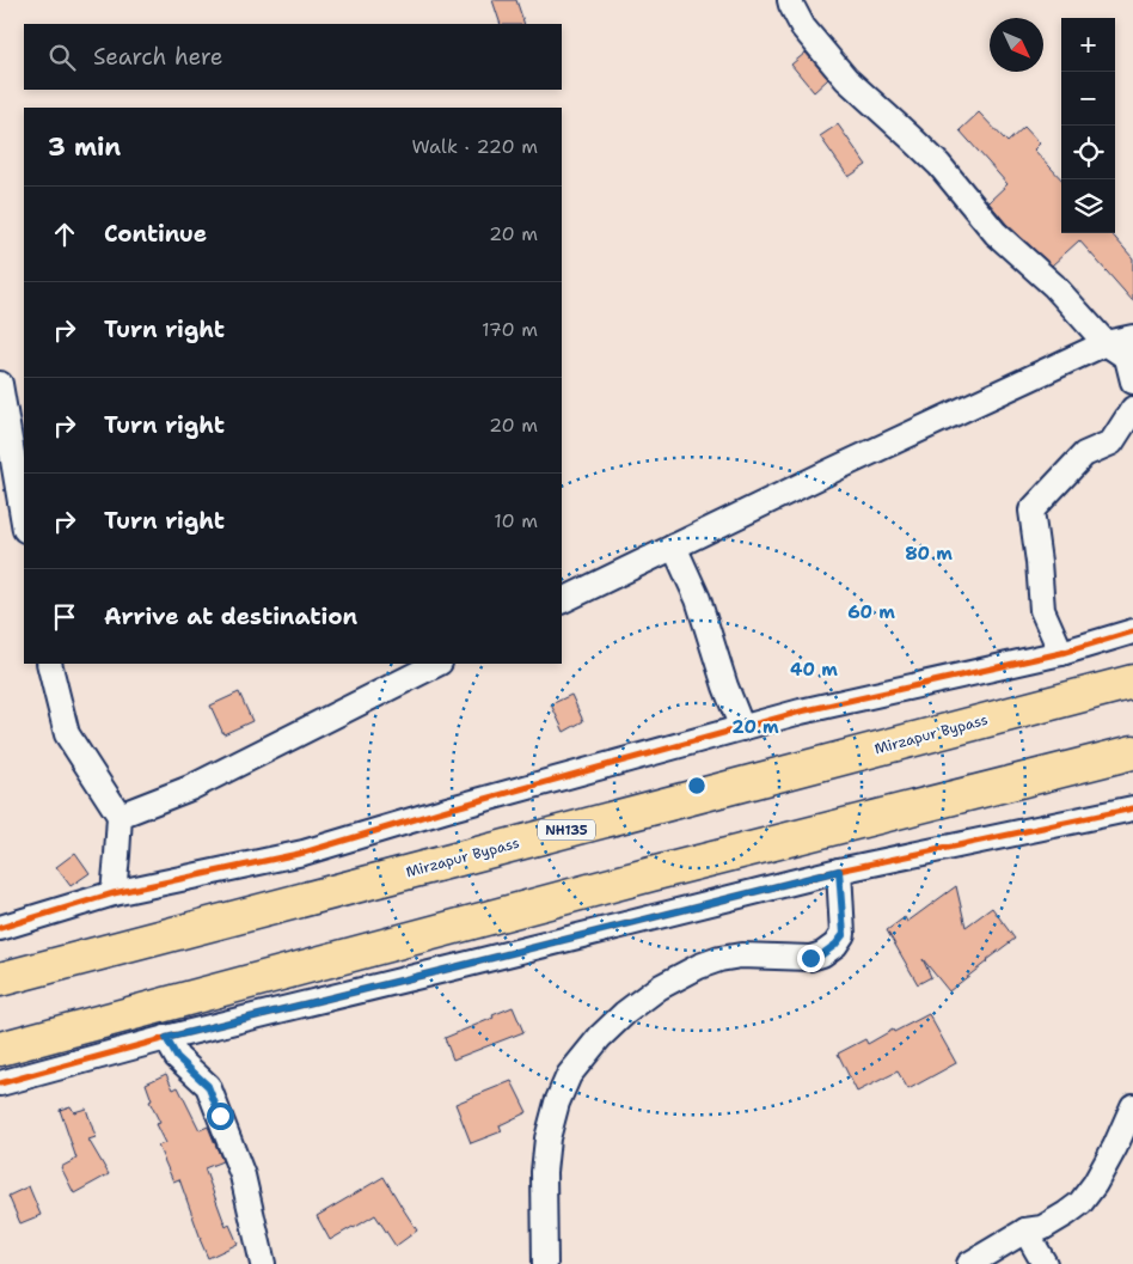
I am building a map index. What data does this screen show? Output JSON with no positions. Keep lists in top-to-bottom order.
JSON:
{
  "streets": {
    "highway": ["Mirzapur Bypass", "NH135"]
  },
  "north": "bottom right",
  "page": {
    "map_buttons": ["+", "−"],
    "search": "Search here",
    "heading": ["3 min", "Walk · 220 m"],
    "list": [
      ["Continue", "20 m"],
      ["Turn right", "170 m"],
      ["Turn right", "20 m"],
      ["Turn right", "10 m"],
      "Arrive at destination"
    ]
  },
  "rings": [
    "80 m",
    "60 m",
    "40 m",
    "20 m"
  ]
}
